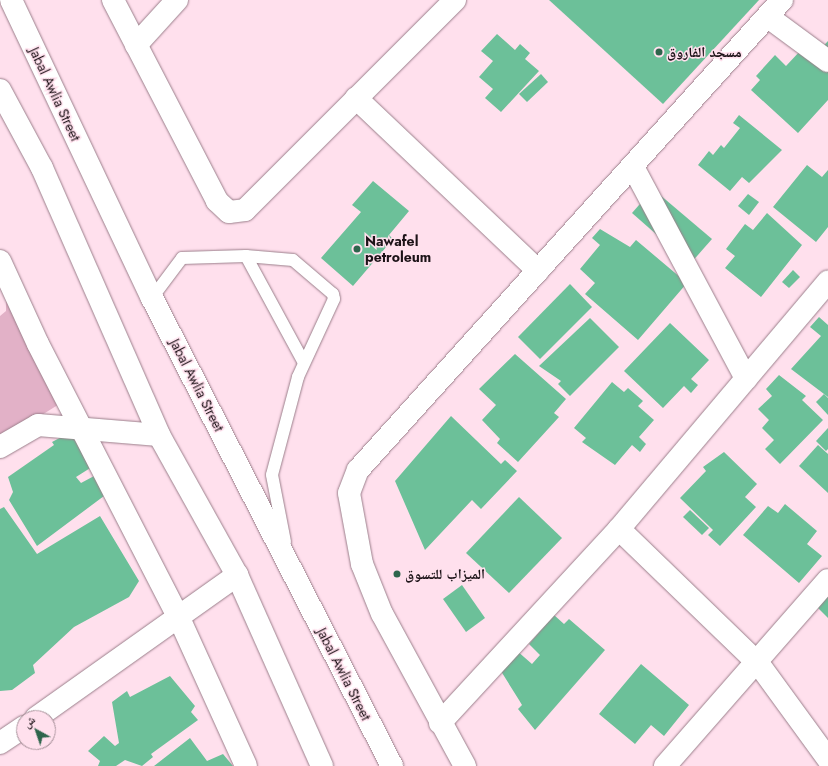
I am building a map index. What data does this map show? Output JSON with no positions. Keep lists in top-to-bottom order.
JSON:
{
  "streets": {
    "street": ["Jabal Awlia Street"]
  },
  "places": ["مسجد الفاروق", "Nawafel petroleum", "الميزاب للتسوق"],
  "north": "top left"
}
